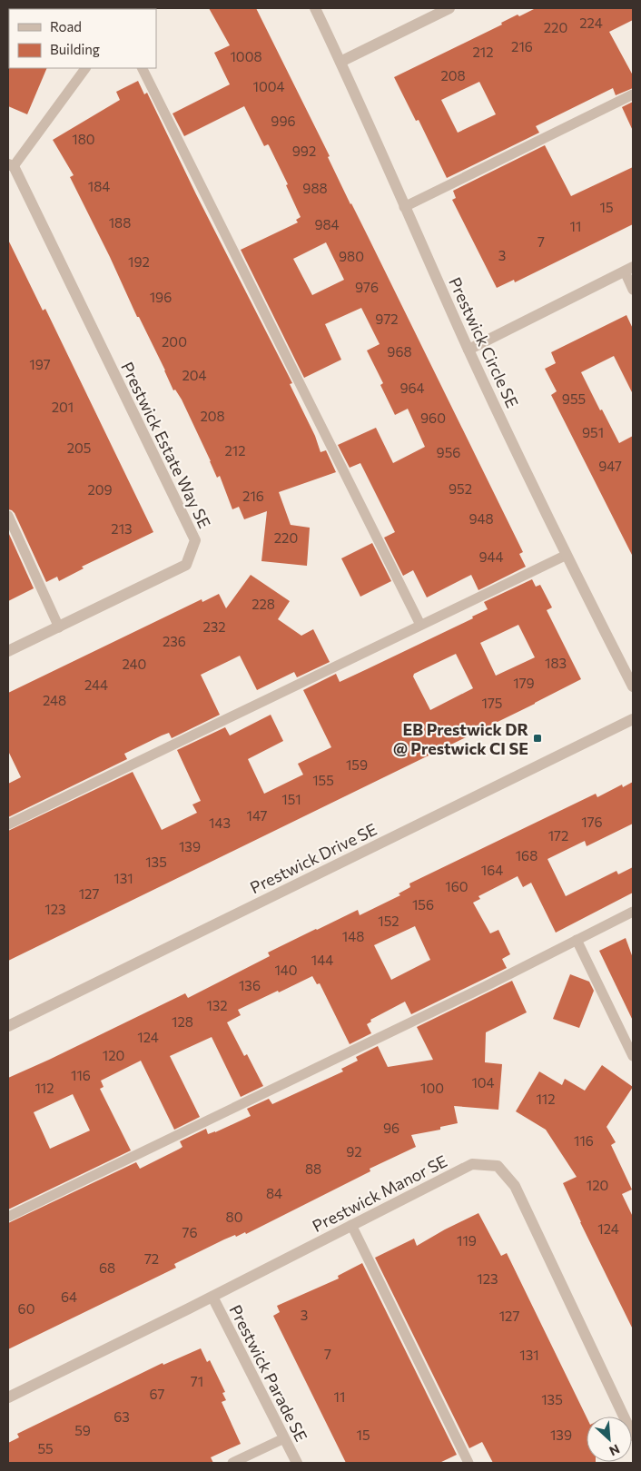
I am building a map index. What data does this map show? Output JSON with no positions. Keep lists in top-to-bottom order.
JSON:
{
  "streets": {
    "street": [
      "Prestwick Circle SE",
      "Prestwick Estate Way SE",
      "Prestwick Drive SE",
      "Prestwick Manor SE",
      "Prestwick Parade SE"
    ]
  },
  "crossings": [
    ["Prestwick Manor SE", "Prestwick Parade SE"]
  ],
  "places": {
    "transit": ["EB Prestwick DR @ Prestwick CI SE"]
  },
  "house_numbers": [
    "224",
    "220",
    "216",
    "212",
    "1008",
    "208",
    "1004",
    "996",
    "180",
    "992",
    "184",
    "988",
    "15",
    "188",
    "984",
    "11",
    "7",
    "3",
    "980",
    "192",
    "976",
    "196",
    "972",
    "200",
    "968",
    "197",
    "204",
    "964",
    "955",
    "201",
    "208",
    "960",
    "951",
    "205",
    "212",
    "956",
    "947",
    "952",
    "209",
    "216",
    "948",
    "213",
    "220",
    "944",
    "228",
    "232",
    "236",
    "183",
    "240",
    "179",
    "244",
    "248",
    "175",
    "159",
    "155",
    "151",
    "147",
    "176",
    "143",
    "172",
    "139",
    "168",
    "135",
    "164",
    "131",
    "160",
    "127",
    "156",
    "123",
    "152",
    "148",
    "144",
    "140",
    "136",
    "132",
    "128",
    "124",
    "120",
    "116",
    "104",
    "112",
    "100",
    "112",
    "96",
    "116",
    "92",
    "88",
    "120",
    "84",
    "80",
    "124",
    "76",
    "119",
    "72",
    "68",
    "123",
    "64",
    "60",
    "3",
    "127",
    "7",
    "131",
    "71",
    "67",
    "11",
    "135",
    "63",
    "59",
    "15",
    "139",
    "55"
  ],
  "legend": ["Road", "Building"],
  "north": "bottom right"
}
